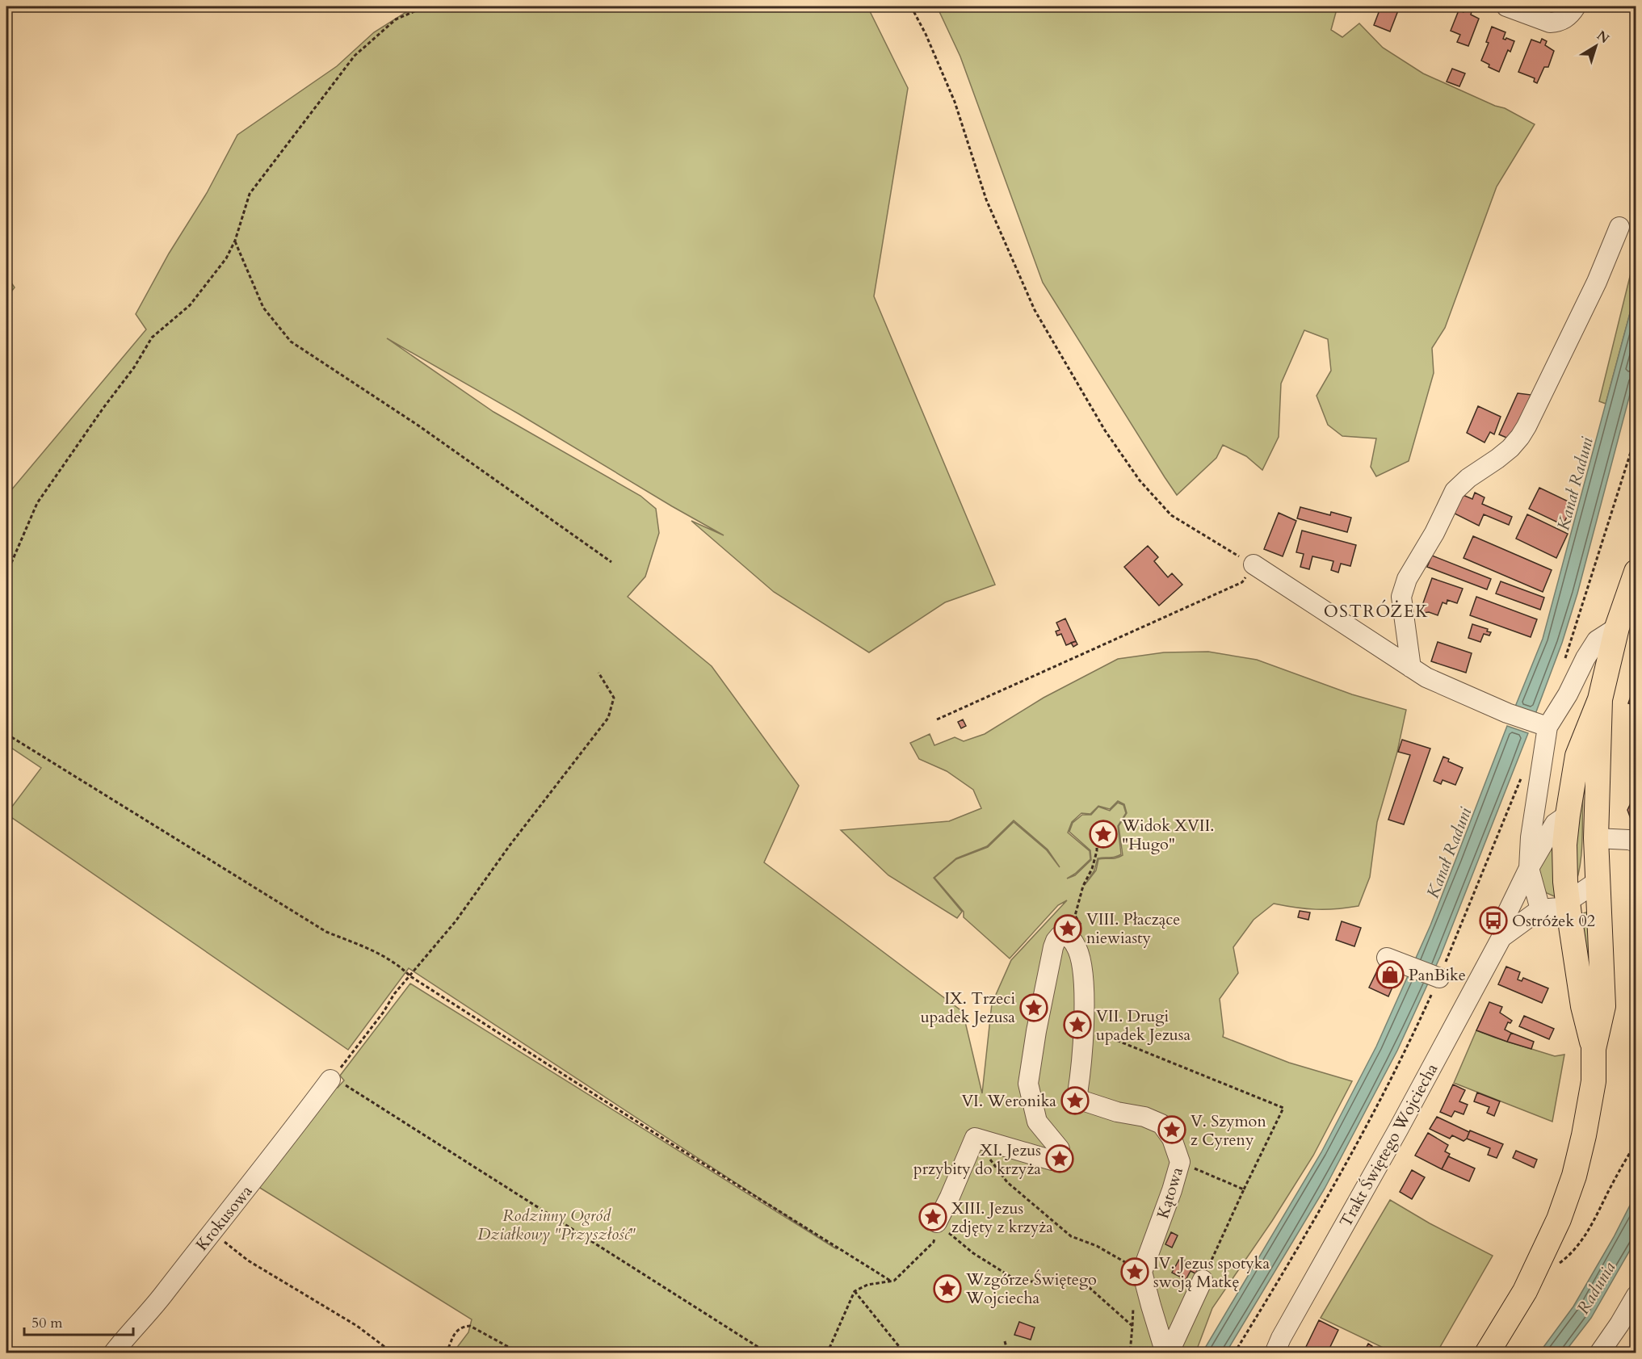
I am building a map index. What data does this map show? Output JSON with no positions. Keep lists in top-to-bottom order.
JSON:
{
  "streets": {
    "street": ["Trakt Świętego Wojciecha", "Kątowa", "Krokusowa"]
  },
  "districts": ["OSTRÓŻEK"],
  "water": ["Kanał Raduni", "Radunia"],
  "parks": ["Rodzinny Ogród Działkowy \"Przyszłość\""],
  "places": {
    "place": [
      "Widok XVII. \"Hugo\"",
      "VIII. Płaczące niewiasty",
      "IX. Trzeci upadek Jezusa",
      "VII. Drugi upadek Jezusa",
      "VI. Weronika",
      "V. Szymon z Cyreny",
      "XI. Jezus przybity do krzyża",
      "XIII. Jezus zdjęty z krzyża",
      "IV. Jezus spotyka swoją Matkę",
      "Wzgórze Świętego Wojciecha"
    ],
    "bus stop": ["Ostróżek 02"],
    "shop": ["PanBike"]
  },
  "scale_bar": "50 m",
  "north": "top right"
}
